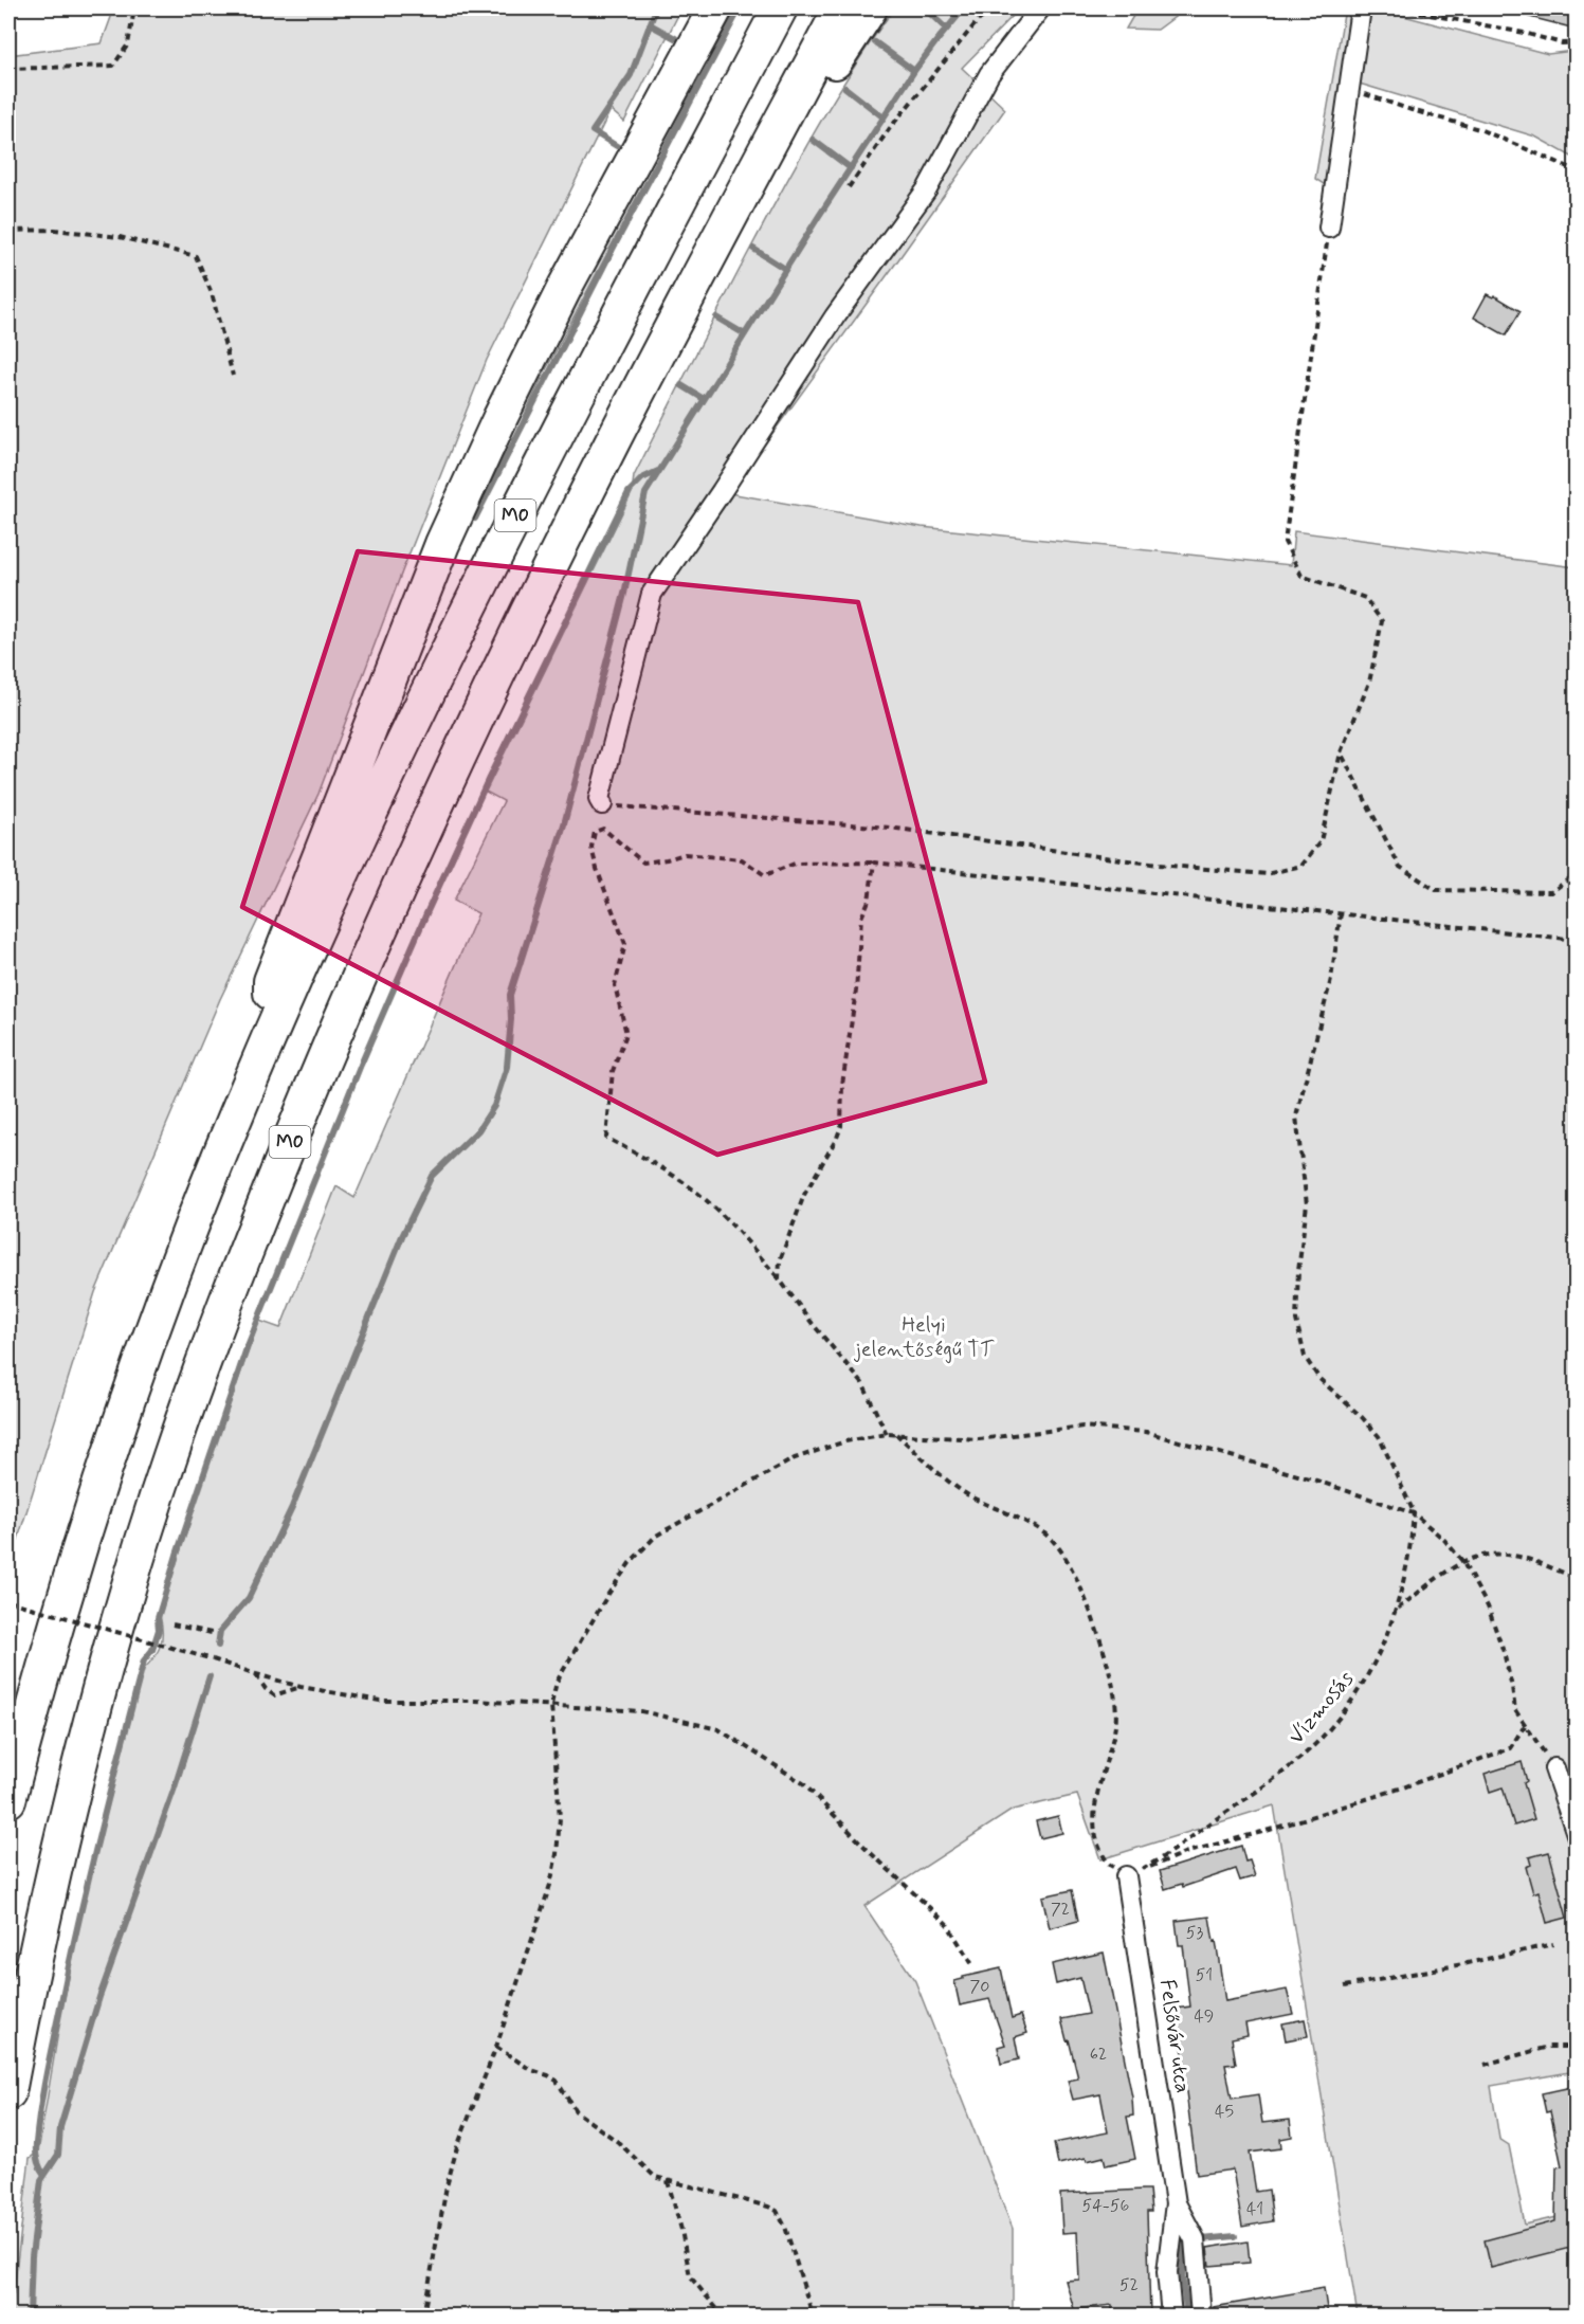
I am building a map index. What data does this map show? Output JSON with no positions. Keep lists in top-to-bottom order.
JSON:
{
  "streets": {
    "highway": ["M0"],
    "street": ["Felsővár utca"],
    "path": ["Vízmosás"]
  },
  "crossings": [
    ["Vízmosás", "Felsővár utca"]
  ],
  "parks": ["Helyi jelentőségű TT"],
  "house_numbers": [
    "72",
    "53",
    "51",
    "70",
    "49",
    "62",
    "45",
    "54-56",
    "41",
    "52"
  ]
}
